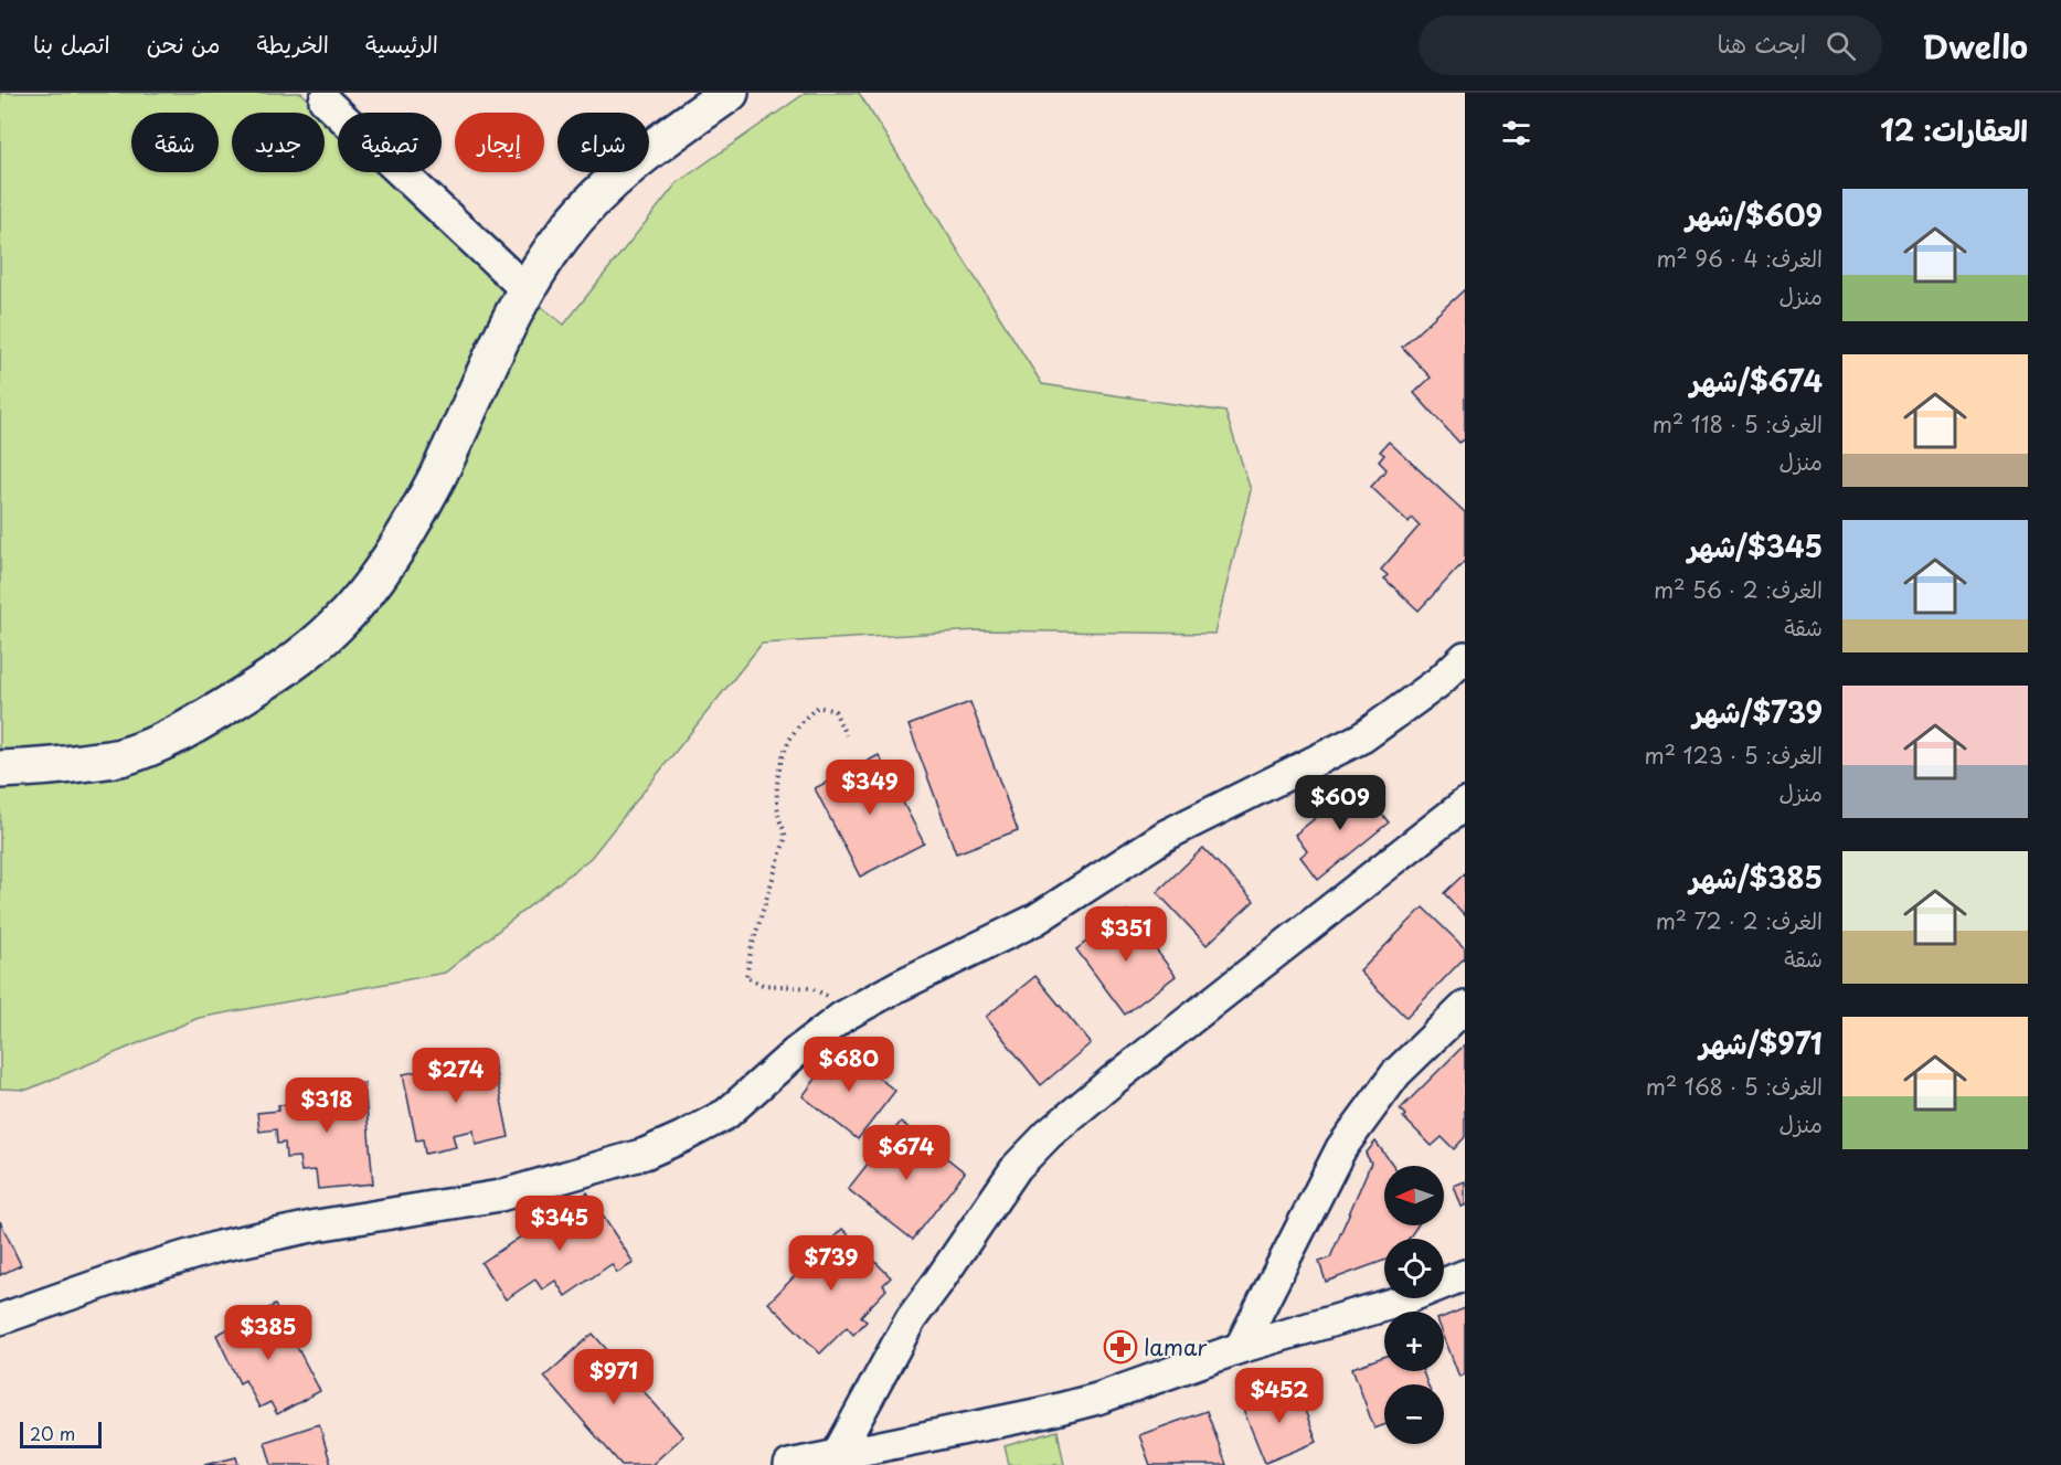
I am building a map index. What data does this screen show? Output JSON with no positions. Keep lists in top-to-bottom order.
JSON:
{
  "places": {
    "pharmacy": ["lamar"]
  },
  "scale_bar": "20 m",
  "north": "left",
  "page": {
    "header": "Dwello",
    "search": "ابحث هنا",
    "nav": [
      "الرئيسية",
      "الخريطة",
      "من نحن",
      "اتصل بنا"
    ],
    "heading": "العقارات: 12",
    "chip": [
      "شراء",
      "إيجار",
      "تصفية",
      "جديد",
      "شقة"
    ],
    "list": [
      {
        "name": "$609/شهر",
        "note": "الغرف: 4 · 96 m² · منزل"
      },
      {
        "name": "$674/شهر",
        "note": "الغرف: 5 · 118 m² · منزل"
      },
      {
        "name": "$345/شهر",
        "note": "الغرف: 2 · 56 m² · شقة"
      },
      {
        "name": "$739/شهر",
        "note": "الغرف: 5 · 123 m² · منزل"
      },
      {
        "name": "$385/شهر",
        "note": "الغرف: 2 · 72 m² · شقة"
      },
      {
        "name": "$971/شهر",
        "note": "الغرف: 5 · 168 m² · منزل"
      }
    ],
    "price": [
      "$349",
      "$609",
      "$351",
      "$680",
      "$274",
      "$318",
      "$674",
      "$345",
      "$739",
      "$385",
      "$971",
      "$452"
    ],
    "map_buttons": ["+", "−"],
    "scale": "20 m"
  }
}
